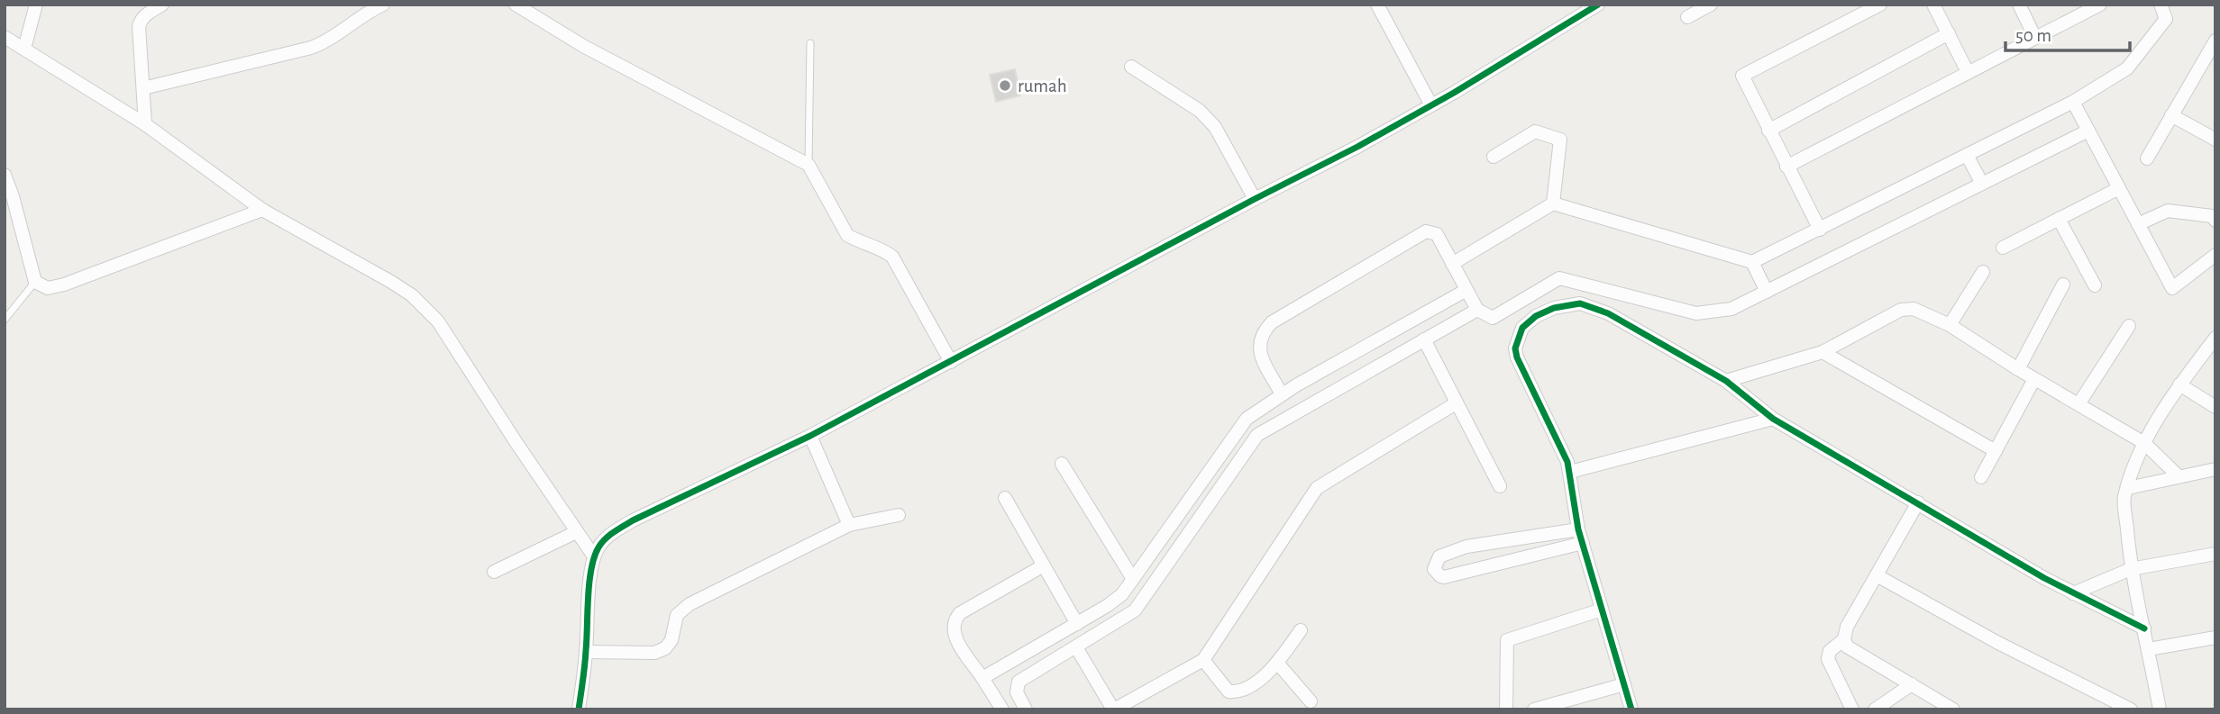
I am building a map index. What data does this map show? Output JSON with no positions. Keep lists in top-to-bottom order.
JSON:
{
  "places": ["rumah"],
  "scale_bar": "50 m"
}
